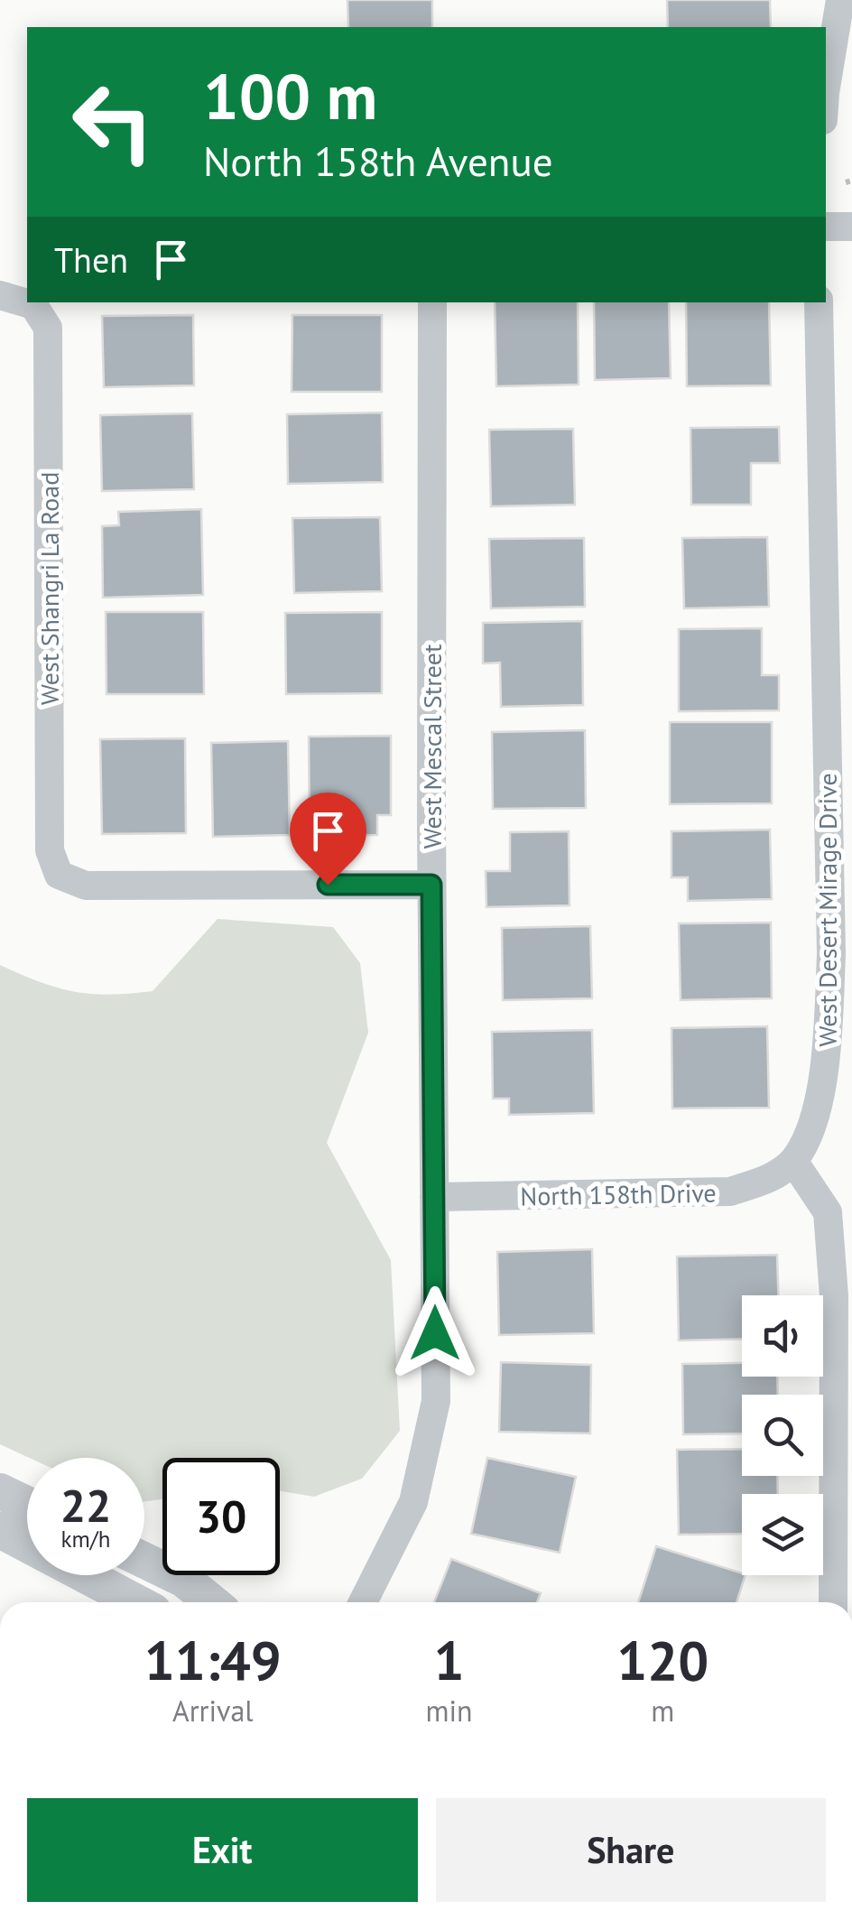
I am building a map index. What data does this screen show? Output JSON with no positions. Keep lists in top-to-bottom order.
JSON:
{
  "streets": {
    "street": [
      "West Shangri La Road",
      "West Mescal Street",
      "West Desert Mirage Drive",
      "North 158th Drive"
    ]
  },
  "crossings": [
    ["West Shangri La Road", "West Mescal Street"],
    ["West Mescal Street", "North 158th Drive"],
    ["West Desert Mirage Drive", "North 158th Drive"]
  ],
  "page": {
    "turn": ["100 m", "North 158th Avenue"],
    "then": "Then",
    "speed": "22 km/h",
    "limit": "30",
    "eta": [
      "11:49",
      "Arrival",
      "1",
      "min",
      "120",
      "m"
    ],
    "buttons": ["Exit", "Share"]
  }
}
